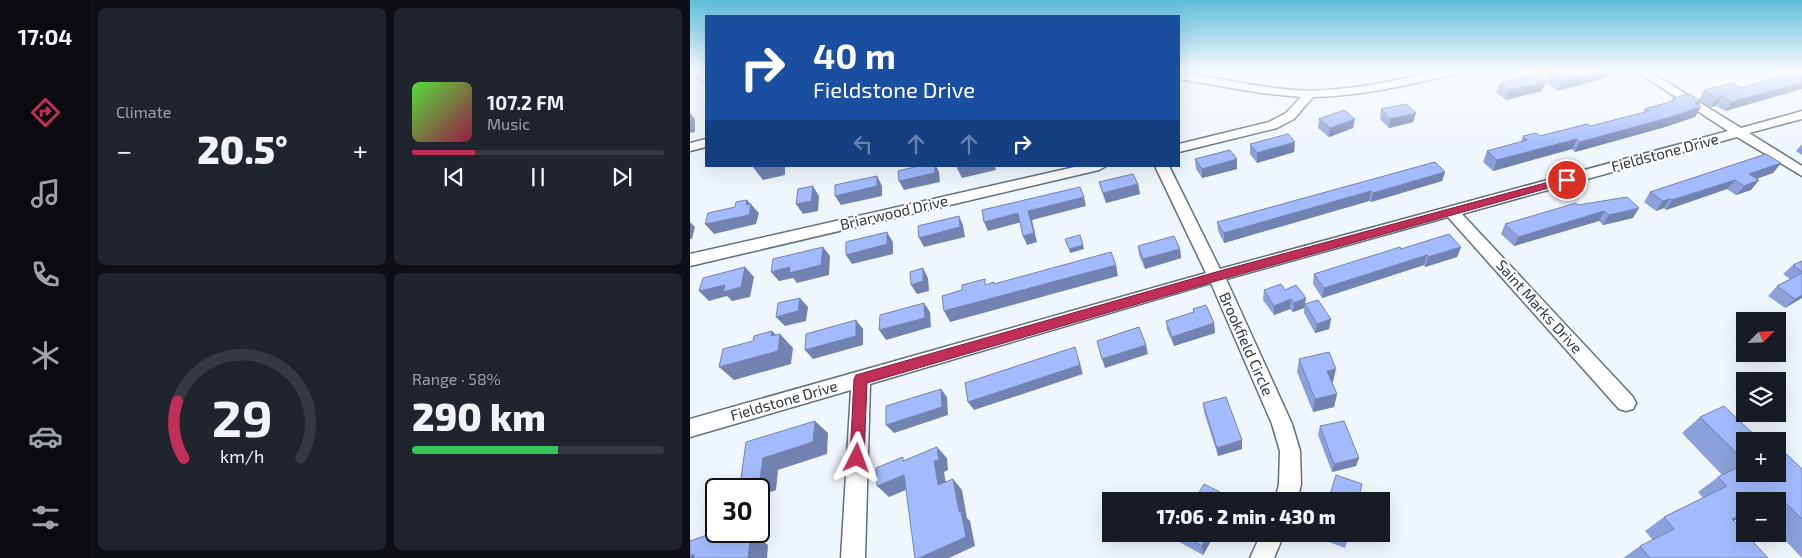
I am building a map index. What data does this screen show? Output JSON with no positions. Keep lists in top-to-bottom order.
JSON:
{
  "streets": {
    "street": [
      "Fieldstone Drive",
      "Briarwood Drive",
      "Saint Marks Drive",
      "Brookfield Circle"
    ]
  },
  "crossings": [
    ["Fieldstone Drive", "Saint Marks Drive"],
    ["Fieldstone Drive", "Brookfield Circle"]
  ],
  "north": "top right",
  "page": {
    "tabs": "17:04",
    "tile": [
      "Climate",
      ["Range · 58%", "290 km"]
    ],
    "turn": ["40 m", "Fieldstone Drive"],
    "song": ["107.2 FM", "Music"],
    "heat": ["−", "20.5°", "+"],
    "map_buttons": ["+", "−"],
    "limit": "30",
    "trip": "17:06 · 2 min · 430 m",
    "gauge": ["29", "km/h"]
  }
}
